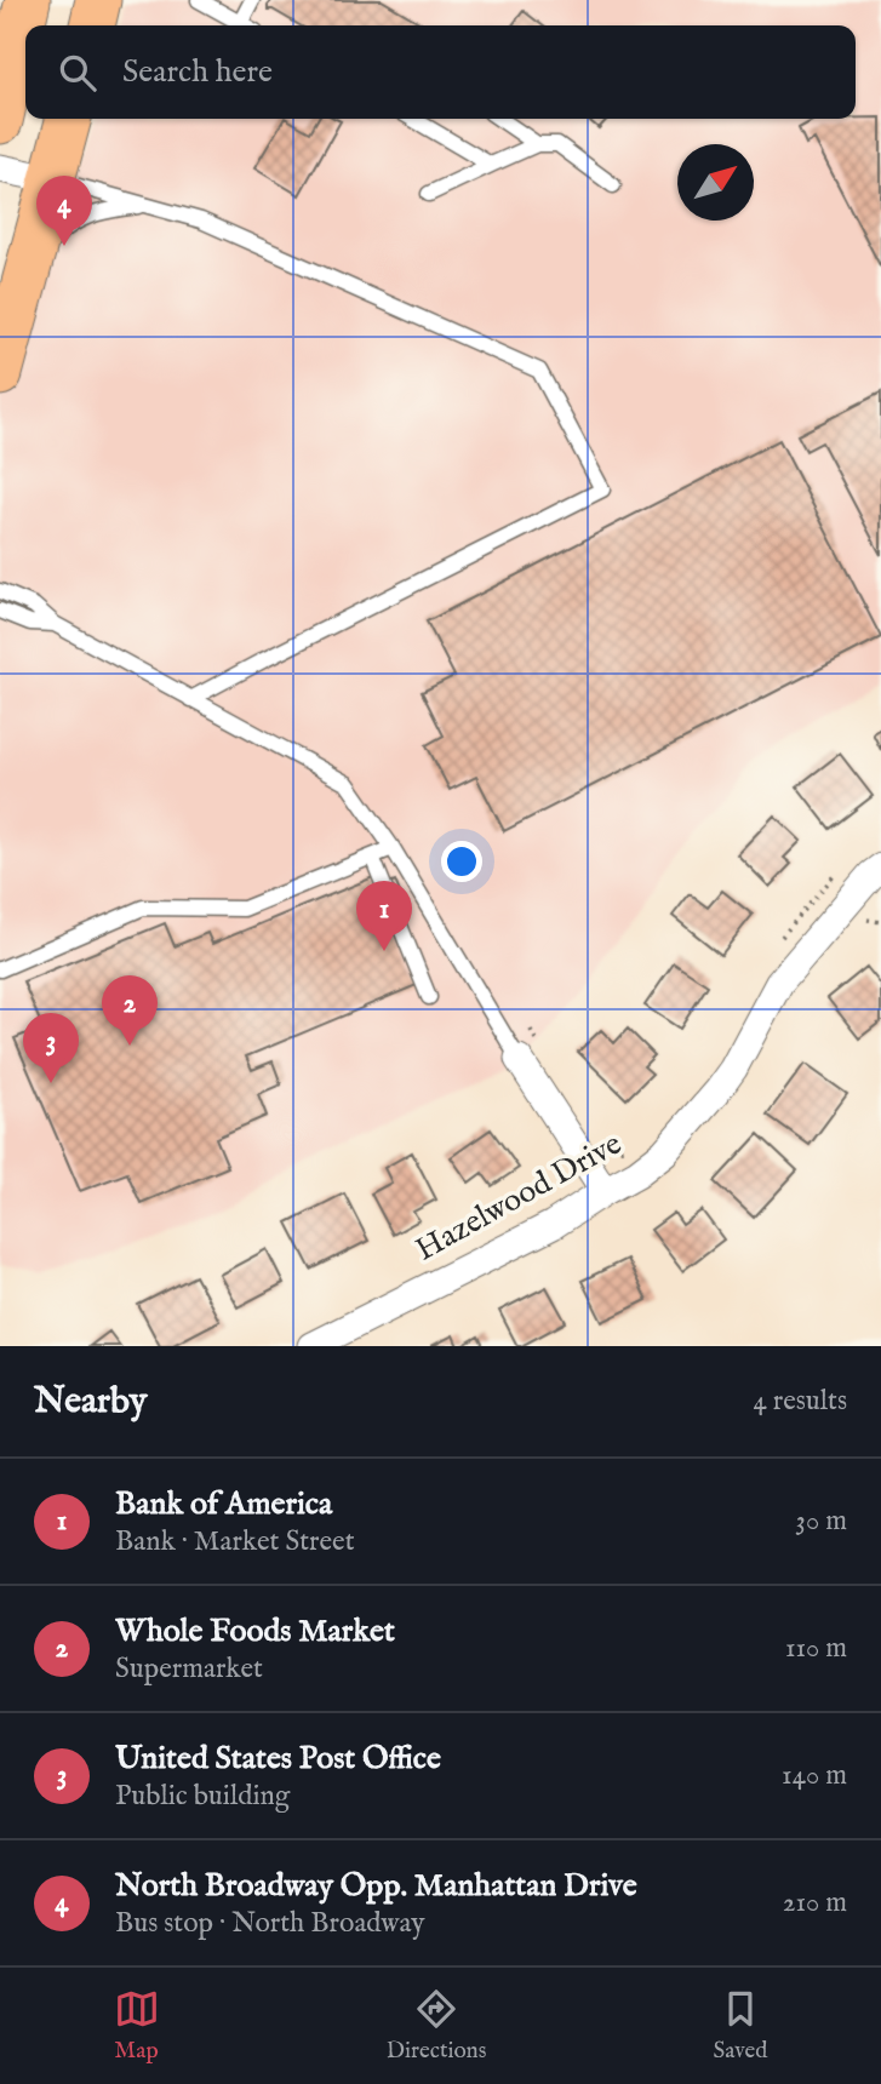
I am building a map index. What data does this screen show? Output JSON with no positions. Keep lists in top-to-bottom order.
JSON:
{
  "streets": {
    "street": ["Hazelwood Drive"]
  },
  "north": "top right",
  "page": {
    "search": "Search here",
    "pins": [
      "4",
      "1",
      "2",
      "3"
    ],
    "heading": ["Nearby", "4 results"],
    "list": [
      {
        "mark": "1",
        "name": "Bank of America",
        "note": "Bank · Market Street",
        "value": "30 m"
      },
      {
        "mark": "2",
        "name": "Whole Foods Market",
        "note": "Supermarket",
        "value": "110 m"
      },
      {
        "mark": "3",
        "name": "United States Post Office",
        "note": "Public building",
        "value": "140 m"
      },
      {
        "mark": "4",
        "name": "North Broadway Opp. Manhattan Drive",
        "note": "Bus stop · North Broadway",
        "value": "210 m"
      }
    ],
    "nav": ["Map", "Directions", "Saved"]
  }
}
